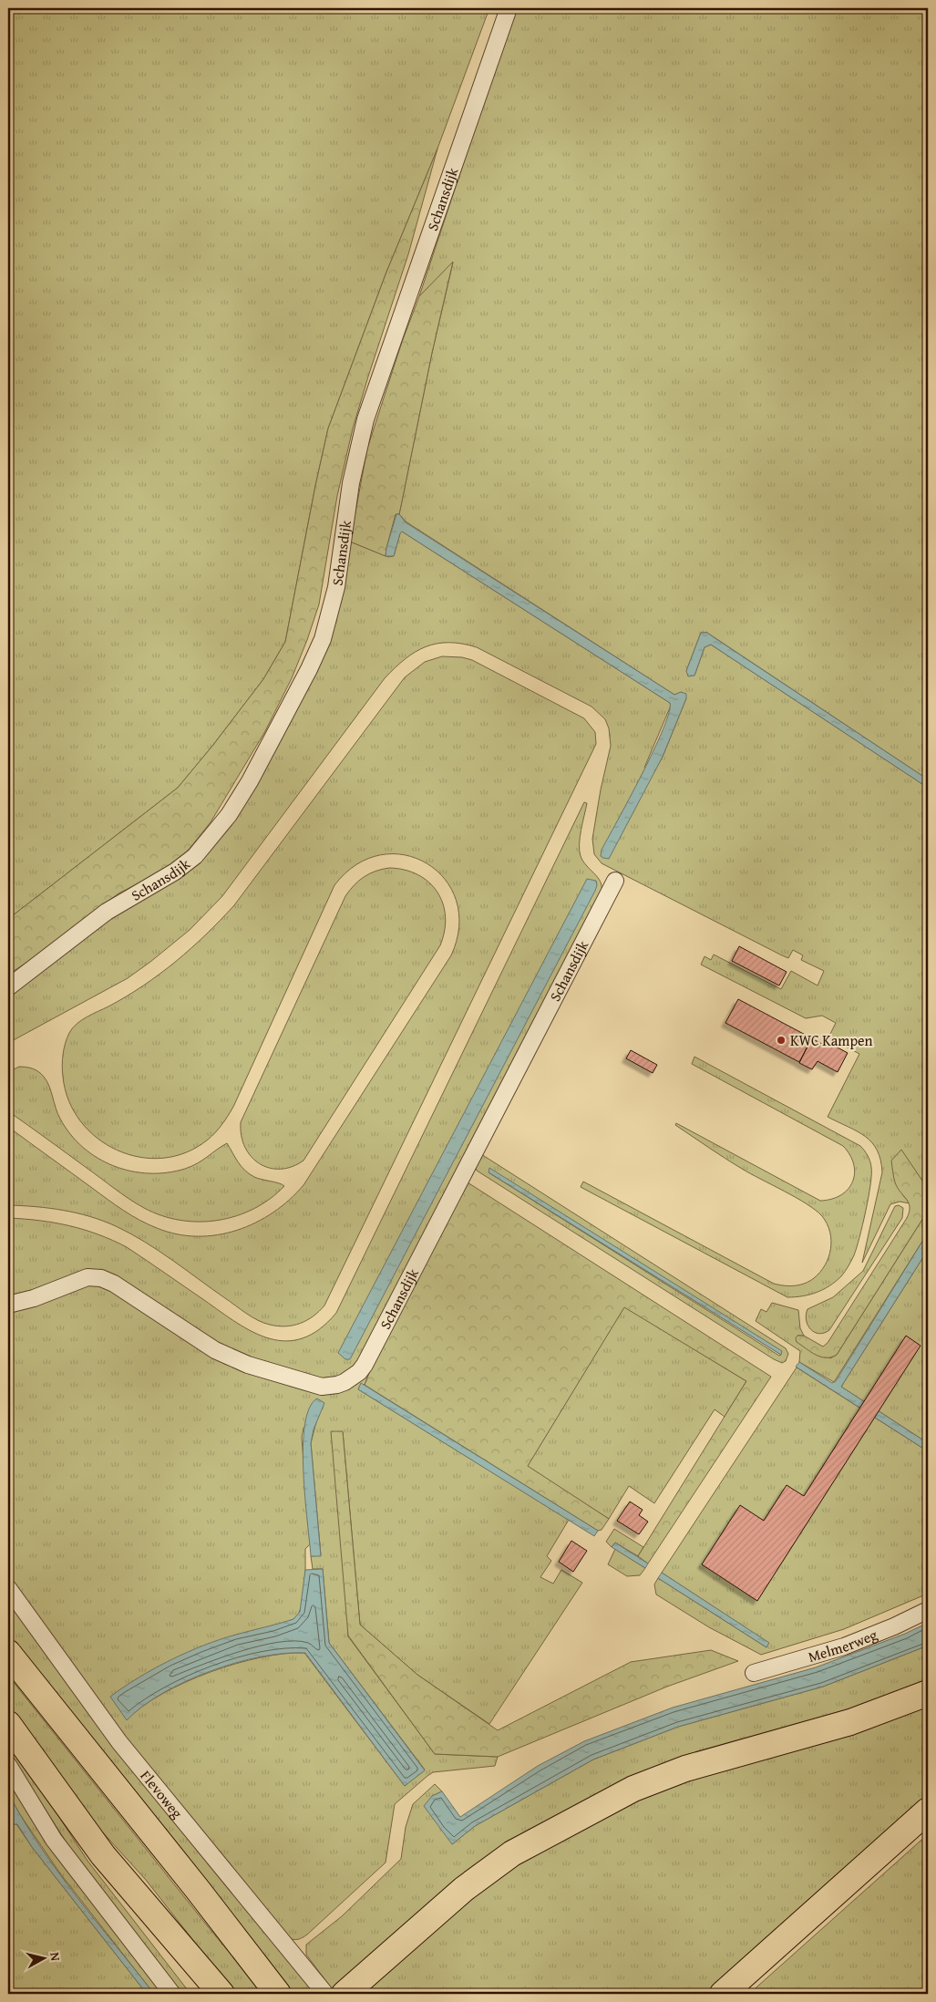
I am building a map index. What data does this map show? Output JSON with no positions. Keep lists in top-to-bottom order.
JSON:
{
  "streets": {
    "street": ["Schansdijk", "Melmerweg", "Flevoweg"]
  },
  "places": ["KWC Kampen"],
  "north": "right"
}
